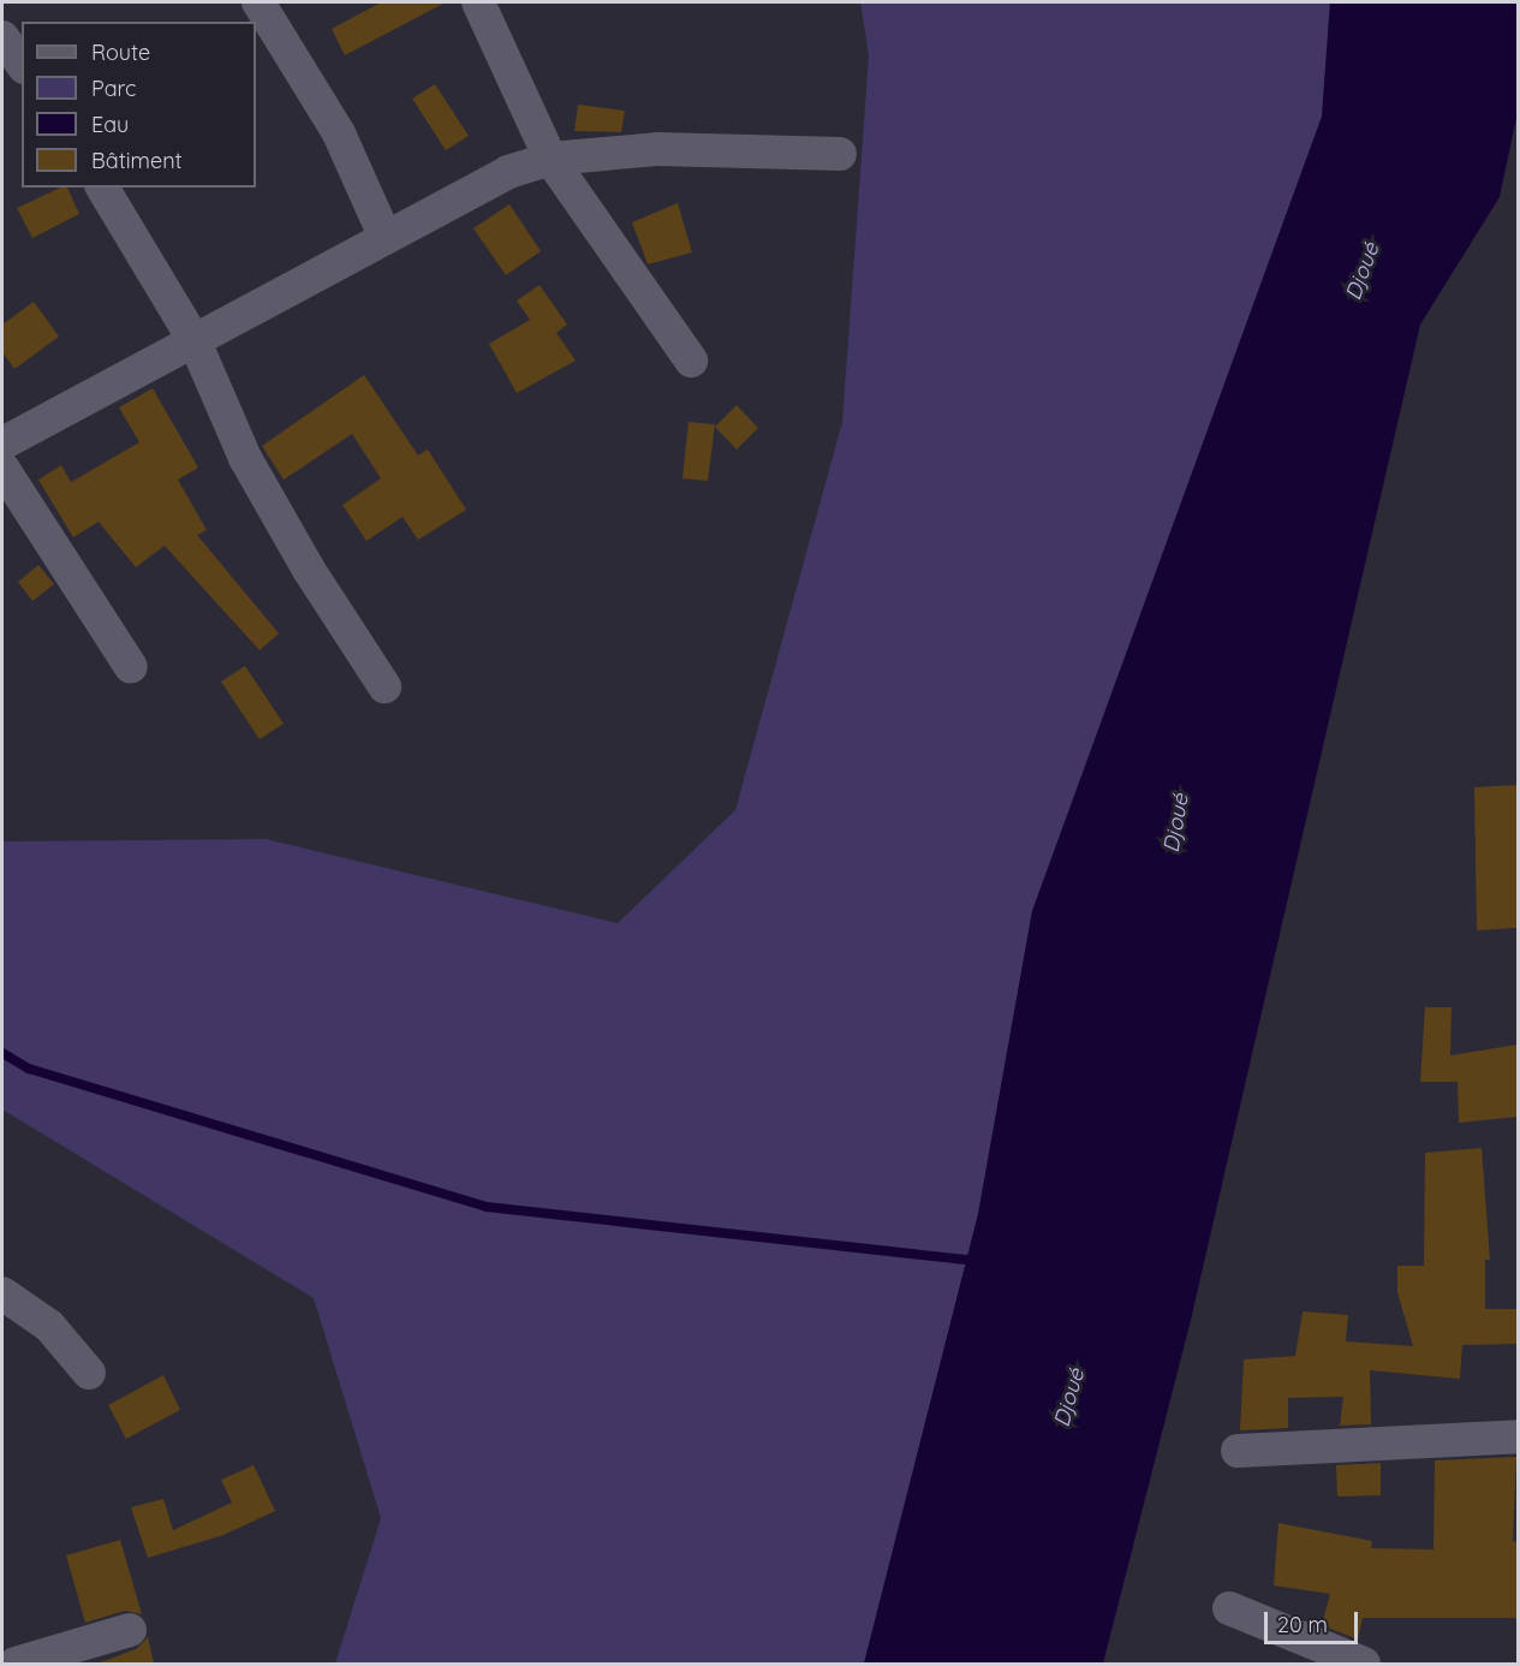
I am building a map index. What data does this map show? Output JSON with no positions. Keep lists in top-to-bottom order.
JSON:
{
  "water": ["Djoué"],
  "legend": [
    "Route",
    "Parc",
    "Eau",
    "Bâtiment"
  ],
  "scale_bar": "20 m"
}
